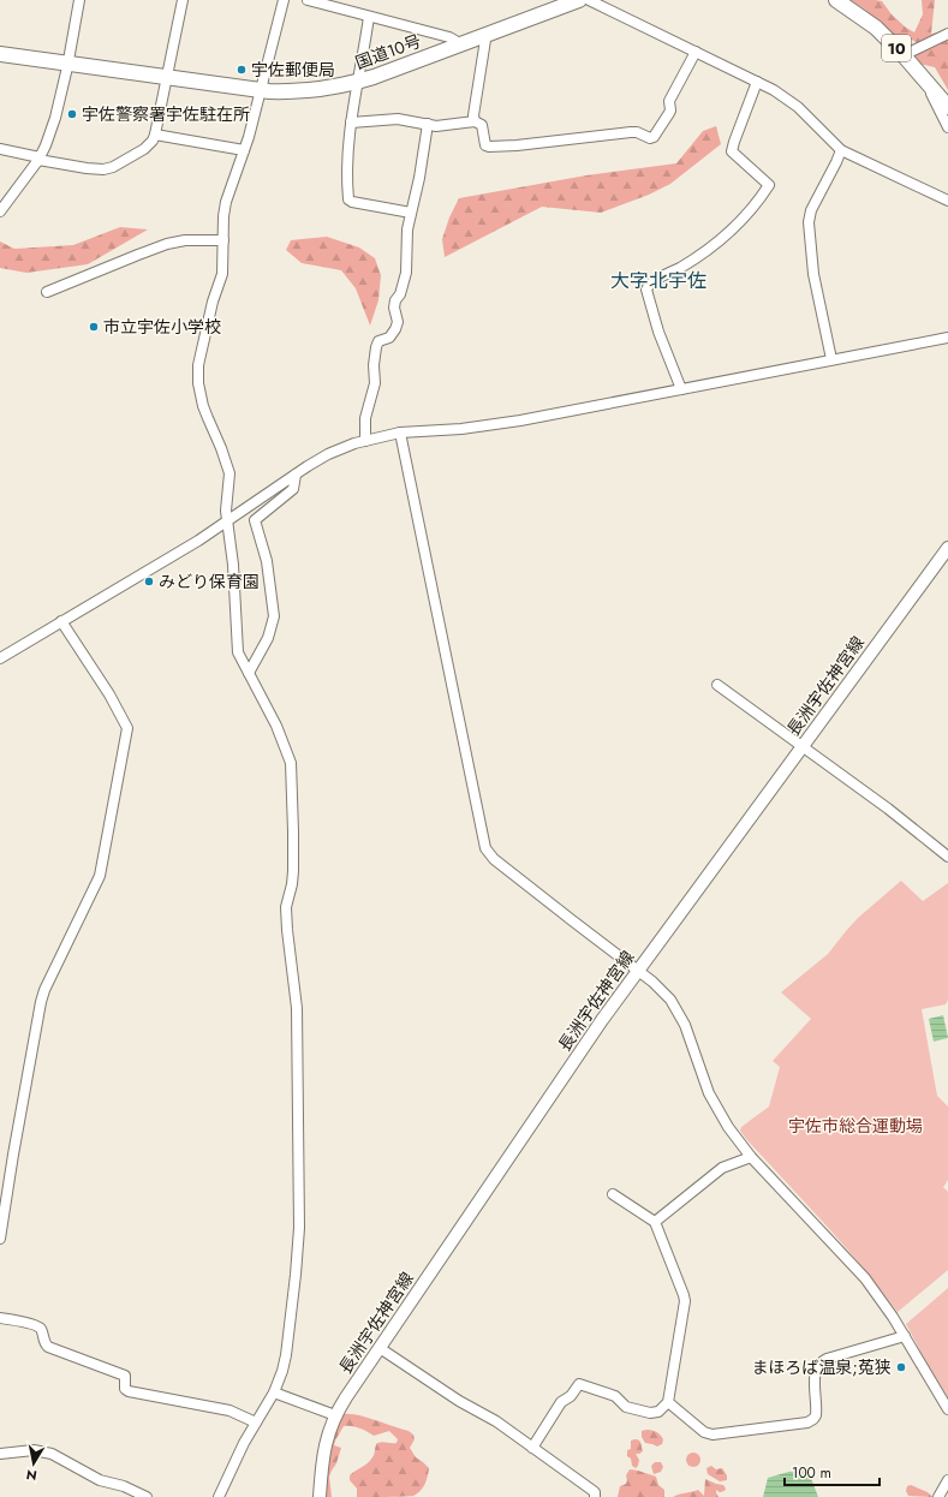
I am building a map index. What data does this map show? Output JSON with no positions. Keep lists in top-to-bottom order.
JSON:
{
  "streets": {
    "highway": ["10", "国道10号"],
    "main road": ["長洲宇佐神宮線"]
  },
  "districts": ["大字北宇佐"],
  "parks": ["宇佐市総合運動場"],
  "places": [
    "宇佐郵便局",
    "宇佐警察署宇佐駐在所",
    "市立宇佐小学校",
    "みどり保育園",
    "まほろば温泉;菟狭"
  ],
  "scale_bar": "100 m",
  "north": "bottom"
}
